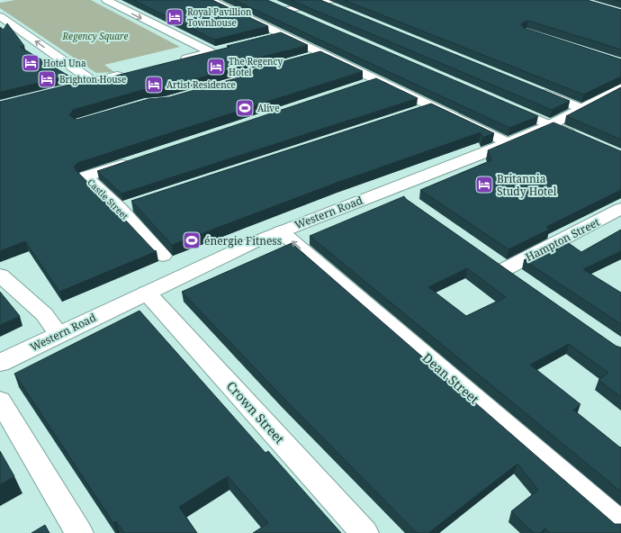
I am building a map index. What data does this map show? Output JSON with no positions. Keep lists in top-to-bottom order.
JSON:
{
  "streets": {
    "street": [
      "Castle Street",
      "Western Road",
      "Hampton Street",
      "Dean Street",
      "Crown Street"
    ]
  },
  "crossings": [
    ["Western Road", "Dean Street"],
    ["Western Road", "Crown Street"]
  ],
  "one_way": ["Dean Street"],
  "parks": ["Regency Square"],
  "places": {
    "hotel": [
      "Royal Pavillion Townhouse",
      "Hotel Una",
      "The Regency Hotel",
      "Brighton House",
      "Artist Residence",
      "Britannia Study Hotel"
    ],
    "sports": ["Alive", "énergie Fitness"]
  }
}
